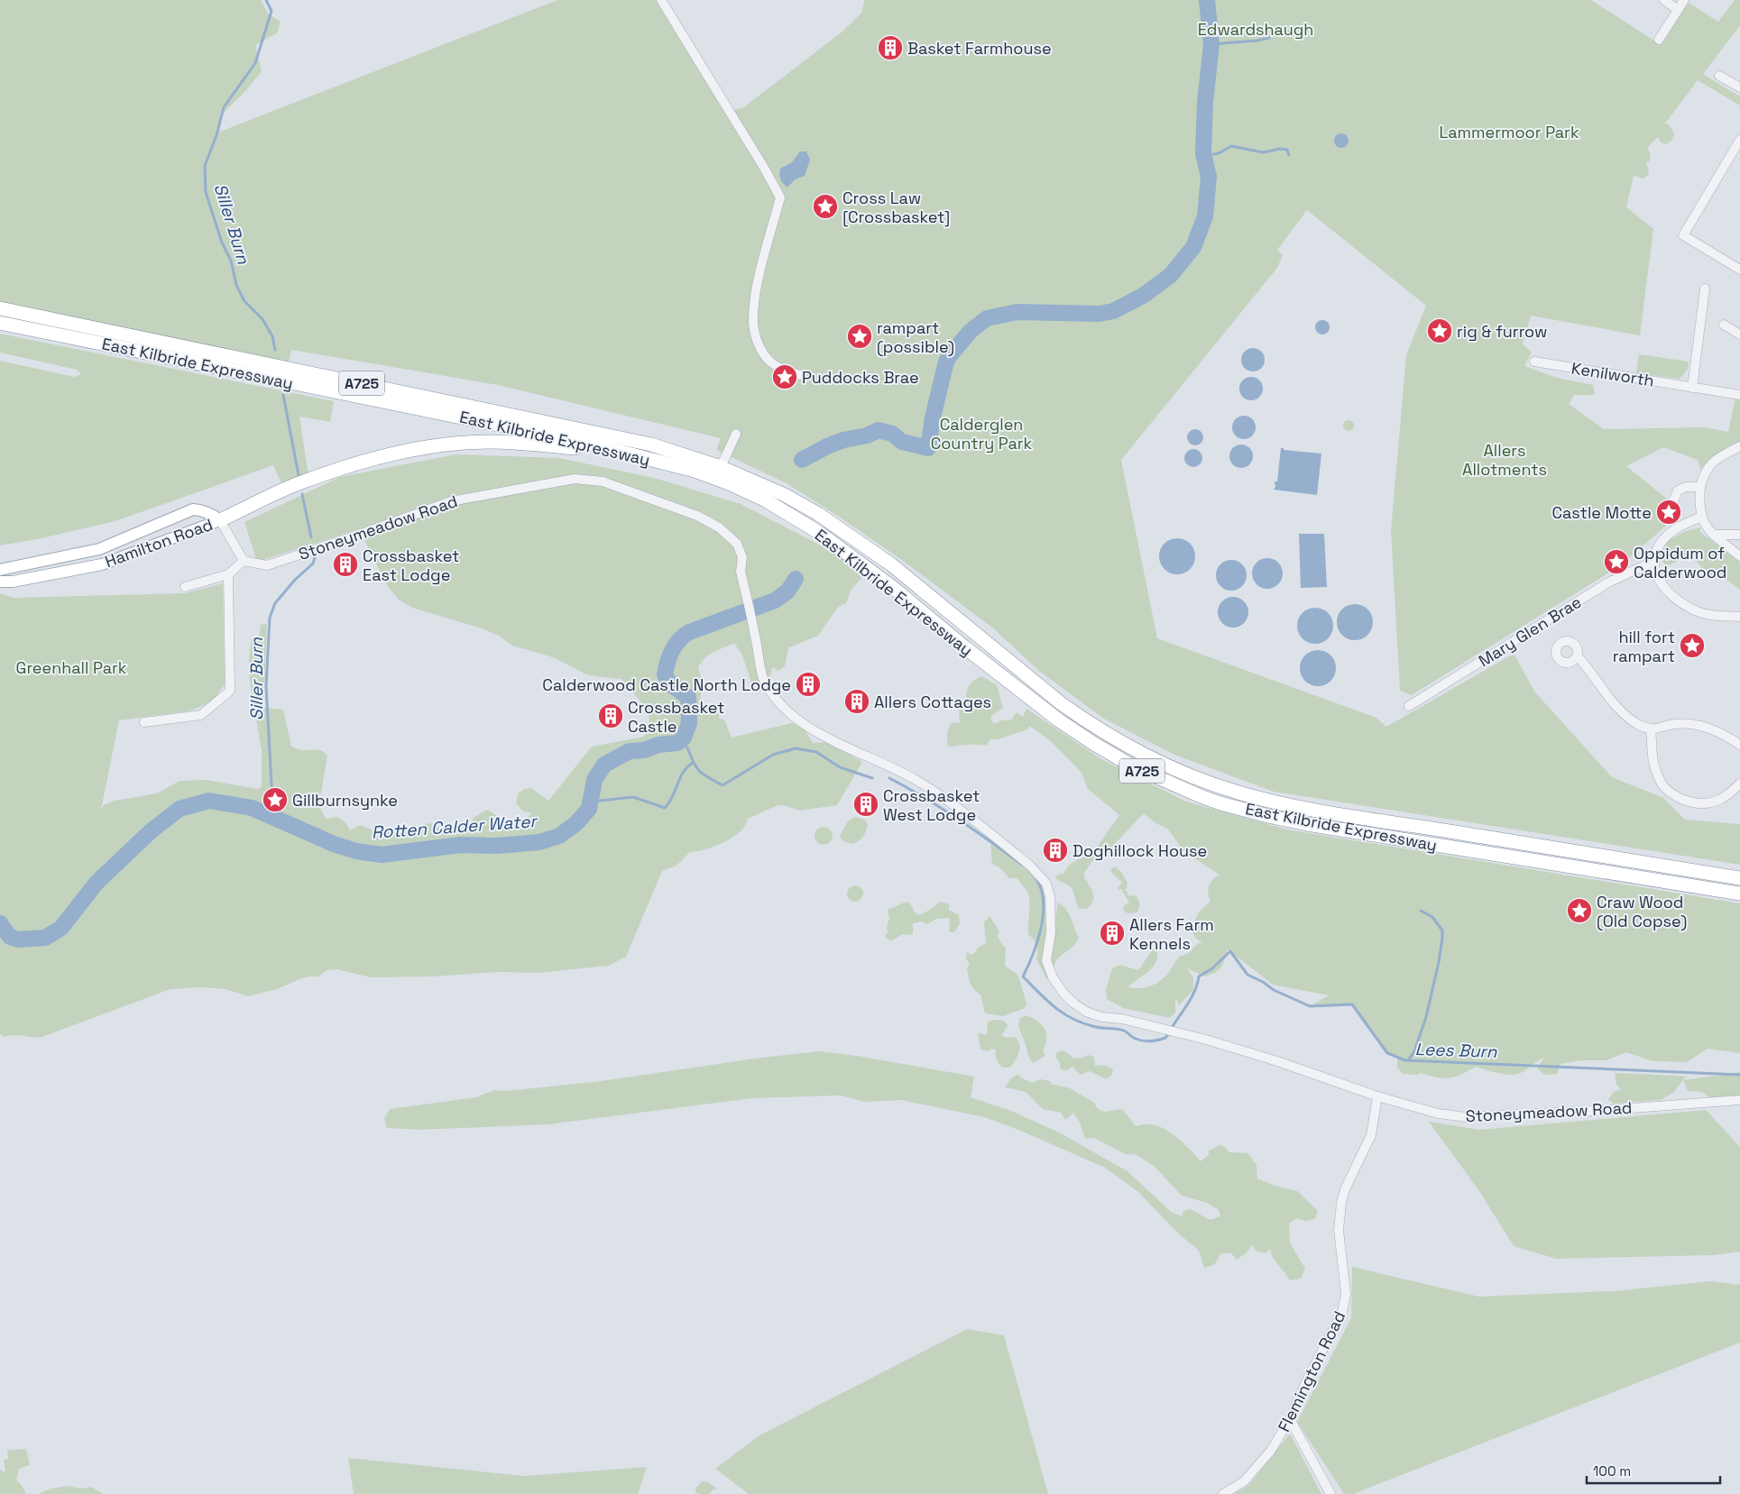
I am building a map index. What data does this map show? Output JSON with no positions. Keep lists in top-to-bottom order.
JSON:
{
  "streets": {
    "highway": ["East Kilbride Expressway", "A725"],
    "main road": ["Hamilton Road"],
    "street": [
      "Kenilworth",
      "Stoneymeadow Road",
      "Mary Glen Brae",
      "Flemington Road"
    ]
  },
  "crossings": [
    ["Stoneymeadow Road", "Flemington Road"]
  ],
  "water": ["Siller Burn", "Rotten Calder Water", "Lees Burn"],
  "parks": [
    "Edwardshaugh",
    "Lammermoor Park",
    "Calderglen Country Park",
    "Allers Allotments",
    "Greenhall Park"
  ],
  "places": {
    "building": [
      "Basket Farmhouse",
      "Crossbasket East Lodge",
      "Calderwood Castle North Lodge",
      "Allers Cottages",
      "Crossbasket Castle",
      "Crossbasket West Lodge",
      "Doghillock House",
      "Allers Farm Kennels"
    ],
    "place": [
      "Cross Law [Crossbasket]",
      "rig & furrow",
      "rampart (possible)",
      "Puddocks Brae",
      "Castle Motte",
      "Oppidum of Calderwood",
      "hill fort rampart",
      "Gillburnsynke",
      "Craw Wood (Old Copse)"
    ]
  },
  "scale_bar": "100 m"
}
